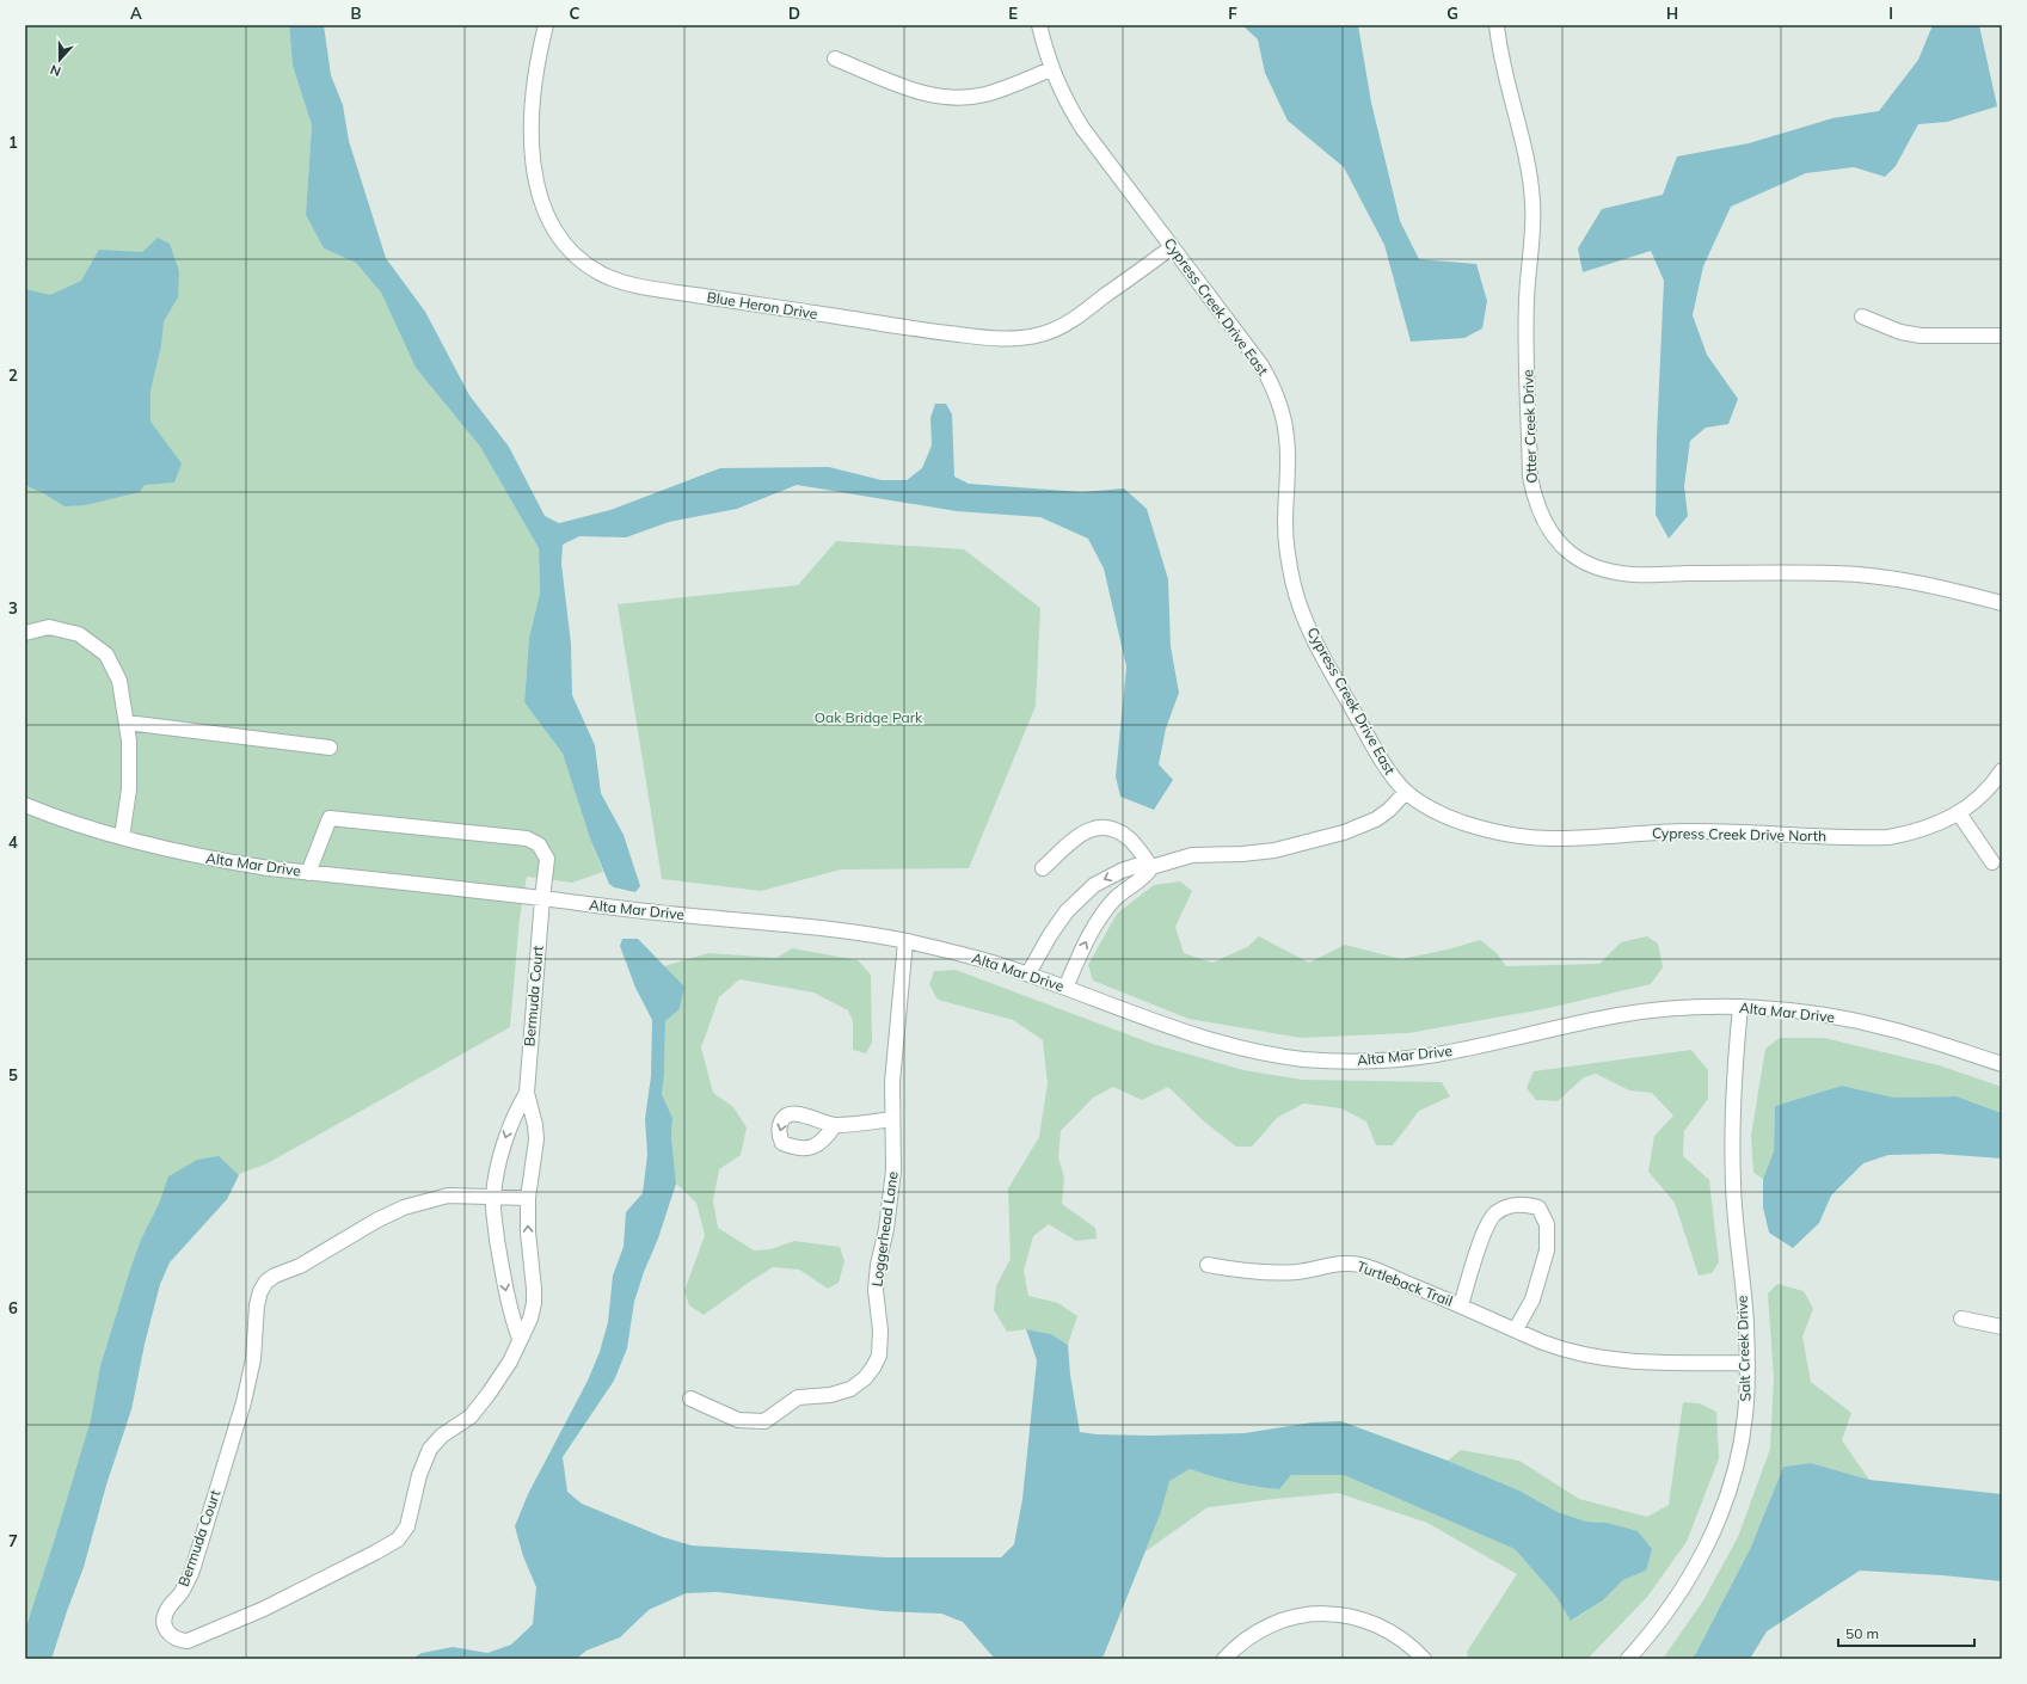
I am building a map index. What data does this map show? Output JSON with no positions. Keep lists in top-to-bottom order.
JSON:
{
  "streets": {
    "street": [
      "Blue Heron Drive",
      "Cypress Creek Drive East",
      "Otter Creek Drive",
      "Cypress Creek Drive North",
      "Alta Mar Drive",
      "Bermuda Court",
      "Loggerhead Lane",
      "Turtleback Trail",
      "Salt Creek Drive"
    ]
  },
  "crossings": [
    ["Blue Heron Drive", "Cypress Creek Drive East"],
    ["Cypress Creek Drive East", "Cypress Creek Drive North"],
    ["Alta Mar Drive", "Bermuda Court"],
    ["Alta Mar Drive", "Loggerhead Lane"],
    ["Alta Mar Drive", "Salt Creek Drive"],
    ["Turtleback Trail", "Salt Creek Drive"]
  ],
  "parks": ["Oak Bridge Park"],
  "scale_bar": "50 m",
  "north": "bottom",
  "grid": {
    "columns": [
      "A",
      "B",
      "C",
      "D",
      "E",
      "F",
      "G",
      "H",
      "I"
    ],
    "rows": [
      "1",
      "2",
      "3",
      "4",
      "5",
      "6",
      "7"
    ]
  }
}
